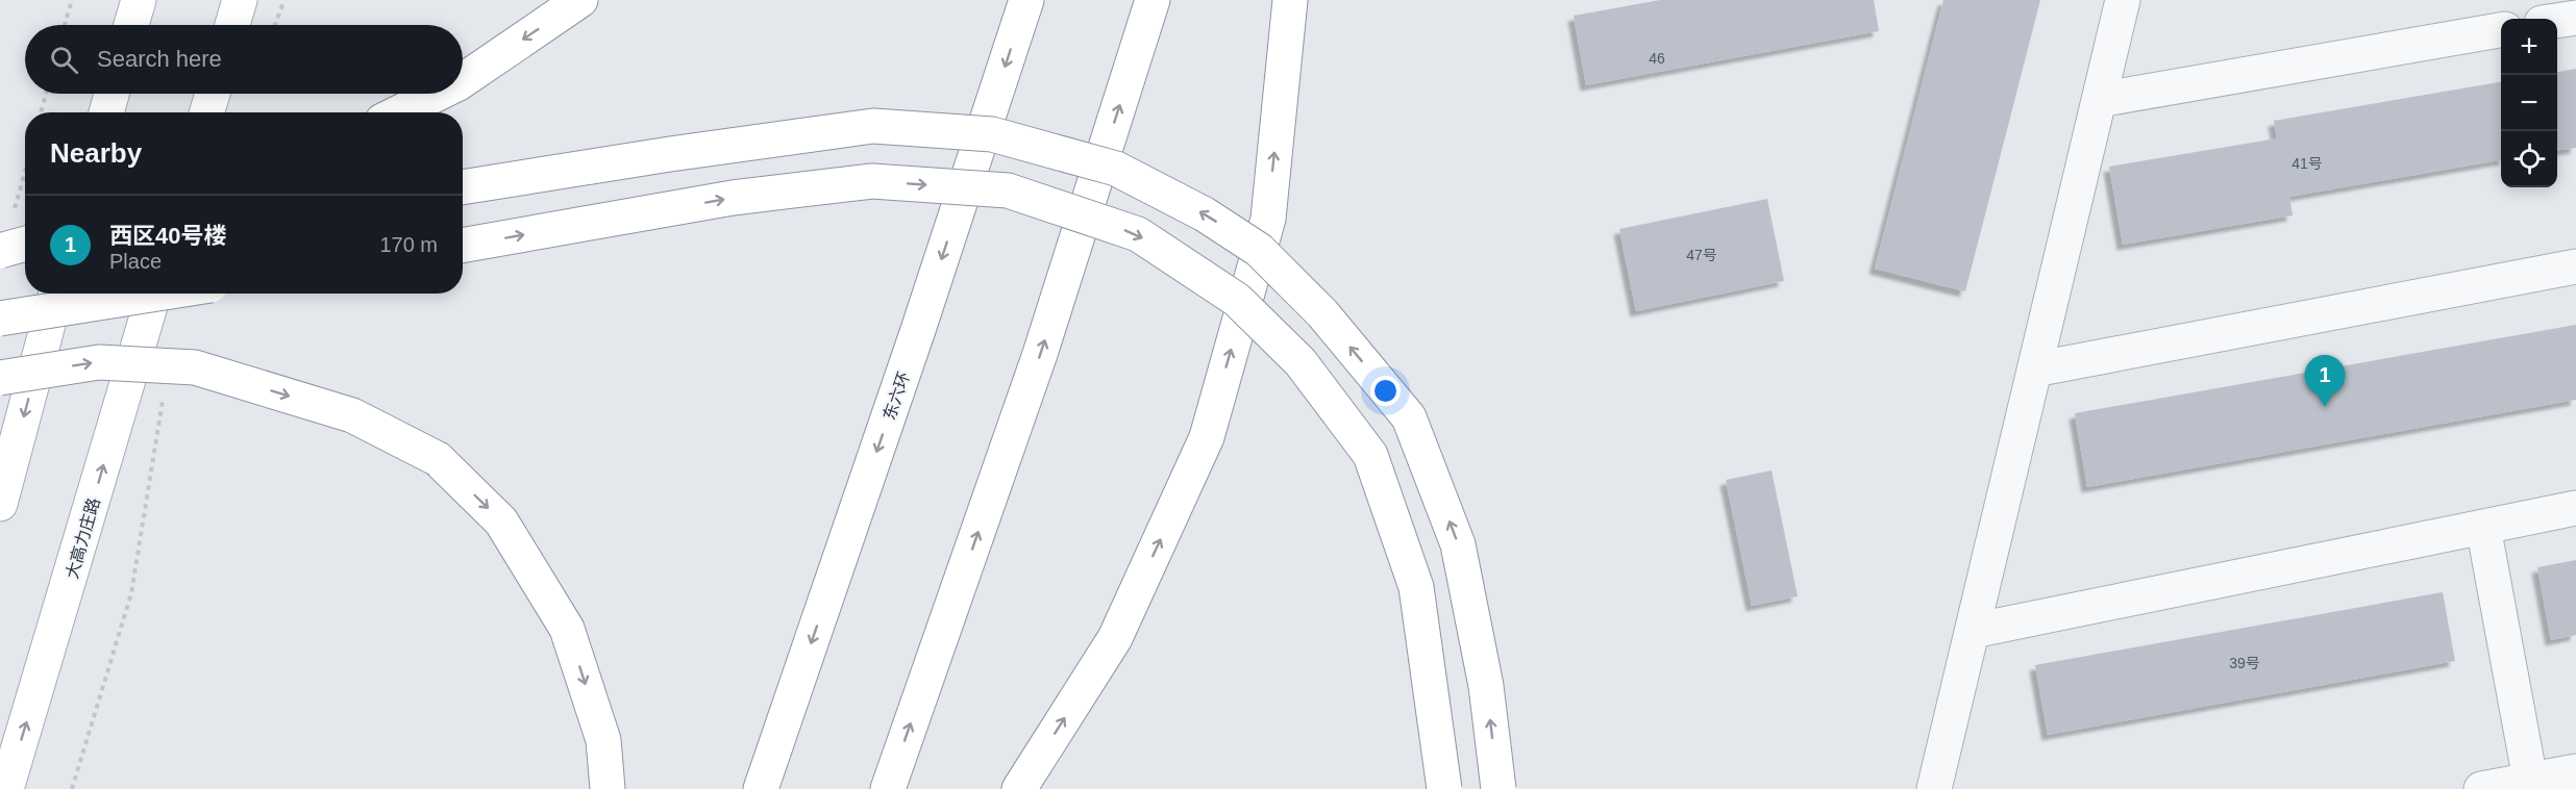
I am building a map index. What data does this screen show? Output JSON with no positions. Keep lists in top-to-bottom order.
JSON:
{
  "streets": {
    "main road": ["东六环", "大高力庄路"]
  },
  "house_numbers": [
    "46",
    "41号",
    "47号",
    "39号"
  ],
  "page": {
    "map_buttons": ["+", "−"],
    "search": "Search here",
    "heading": "Nearby",
    "list": [
      {
        "mark": "1",
        "name": "西区40号楼",
        "note": "Place",
        "value": "170 m"
      }
    ],
    "pins": "1"
  }
}
